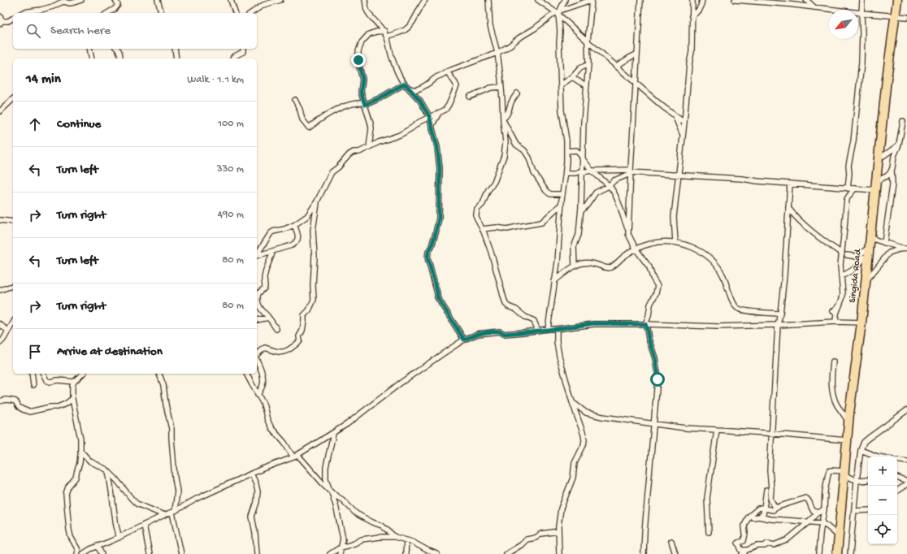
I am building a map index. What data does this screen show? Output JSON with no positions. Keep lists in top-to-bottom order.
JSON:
{
  "streets": {
    "highway": ["Singida Road"]
  },
  "north": "bottom left",
  "page": {
    "search": "Search here",
    "heading": ["14 min", "Walk · 1.1 km"],
    "list": [
      ["Continue", "100 m"],
      ["Turn left", "330 m"],
      ["Turn right", "490 m"],
      ["Turn left", "80 m"],
      ["Turn right", "80 m"],
      "Arrive at destination"
    ],
    "map_buttons": ["+", "−"]
  }
}
